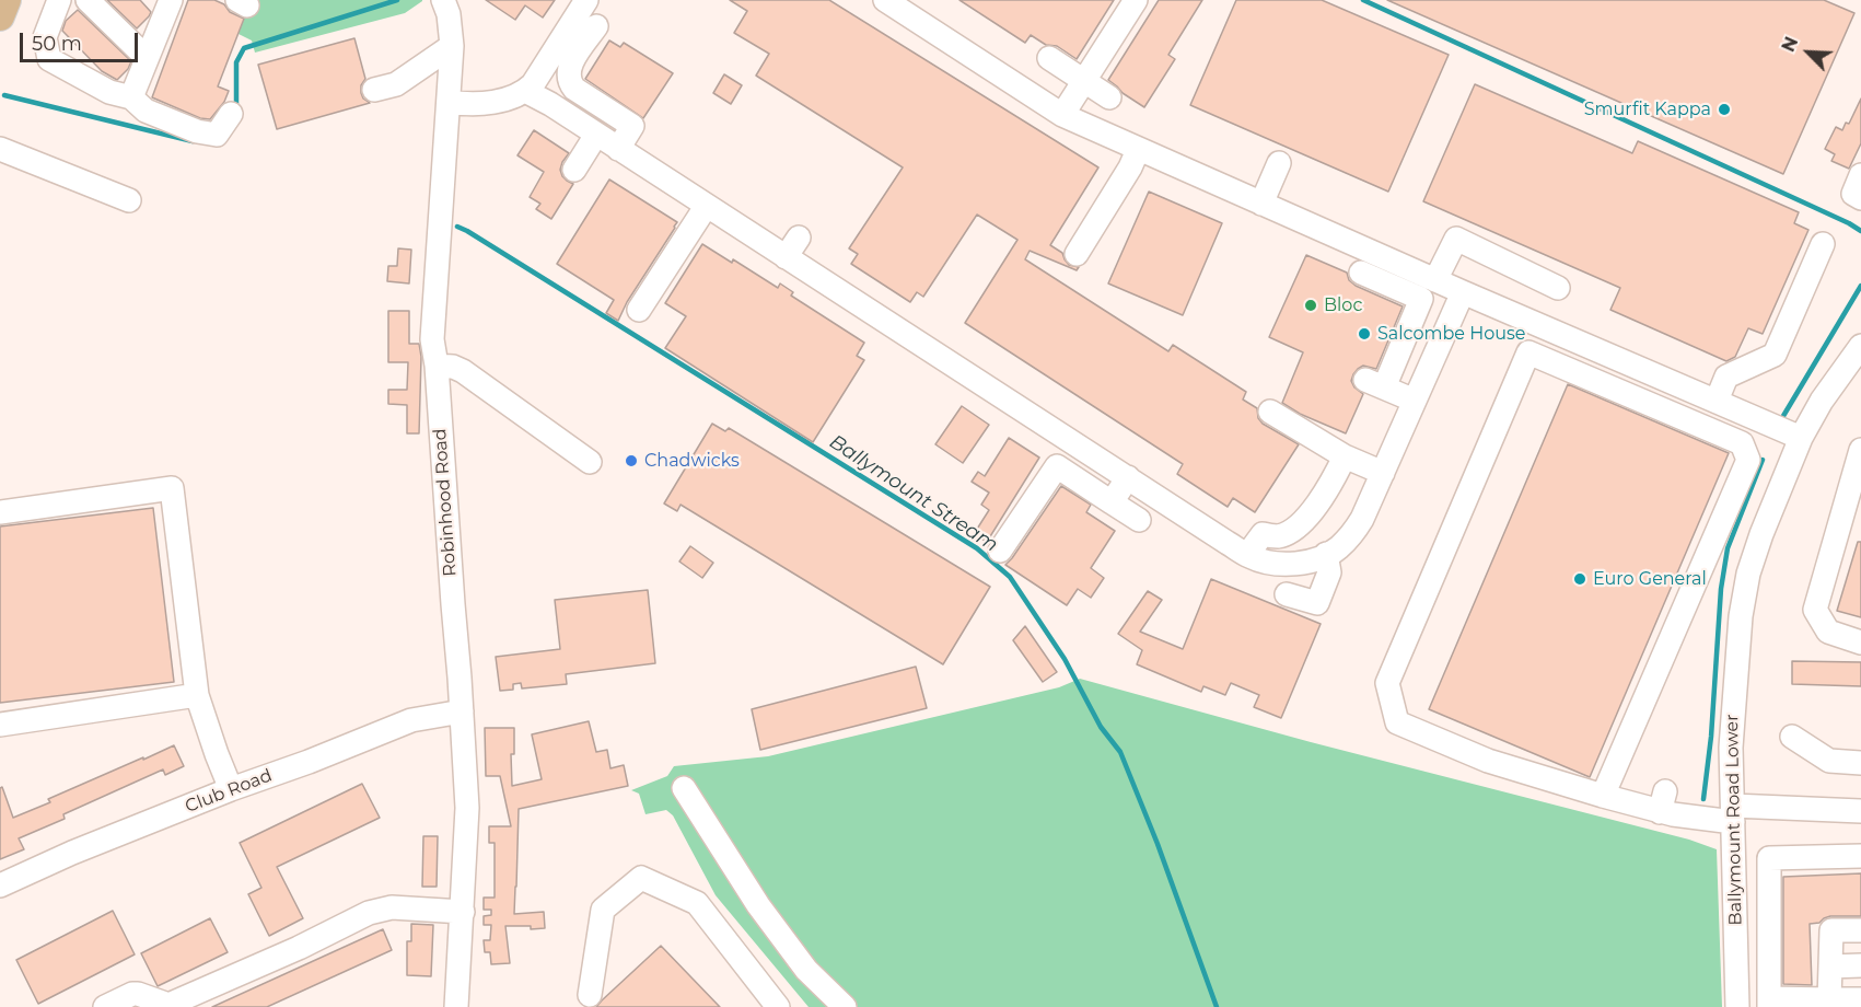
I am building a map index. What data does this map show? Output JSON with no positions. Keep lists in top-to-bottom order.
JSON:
{
  "streets": {
    "street": ["Robinhood Road", "Club Road", "Ballymount Road Lower"]
  },
  "crossings": [
    ["Robinhood Road", "Club Road"]
  ],
  "water": ["Ballymount Stream"],
  "places": [
    "Smurfit Kappa",
    "Bloc",
    "Salcombe House",
    "Chadwicks",
    "Euro General"
  ],
  "scale_bar": "50 m",
  "north": "top left"
}
